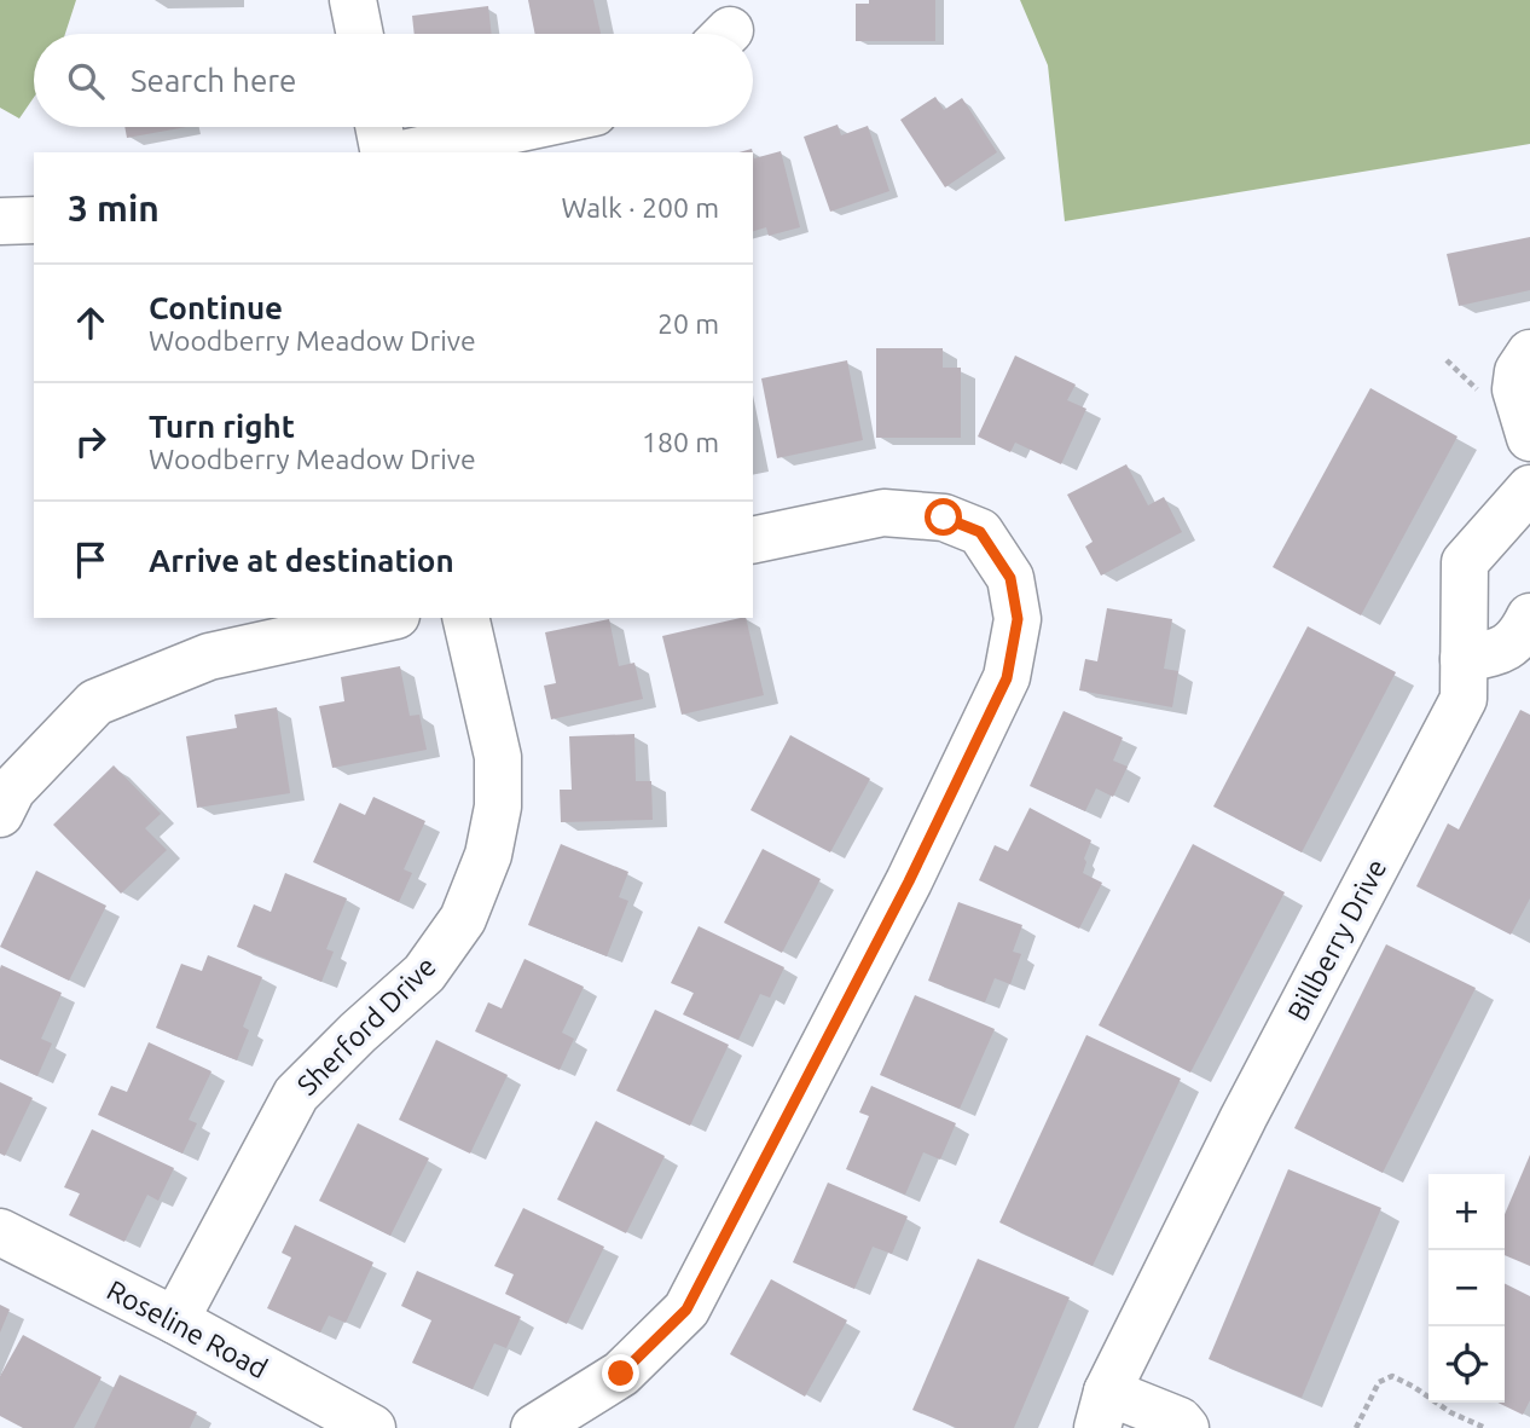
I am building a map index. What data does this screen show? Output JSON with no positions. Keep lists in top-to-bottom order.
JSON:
{
  "streets": {
    "street": ["Billberry Drive", "Sherford Drive", "Roseline Road"]
  },
  "crossings": [
    ["Sherford Drive", "Roseline Road"]
  ],
  "page": {
    "search": "Search here",
    "heading": ["3 min", "Walk · 200 m"],
    "list": [
      ["Continue", "Woodberry Meadow Drive", "20 m"],
      ["Turn right", "Woodberry Meadow Drive", "180 m"],
      "Arrive at destination"
    ],
    "map_buttons": ["+", "−"]
  }
}
